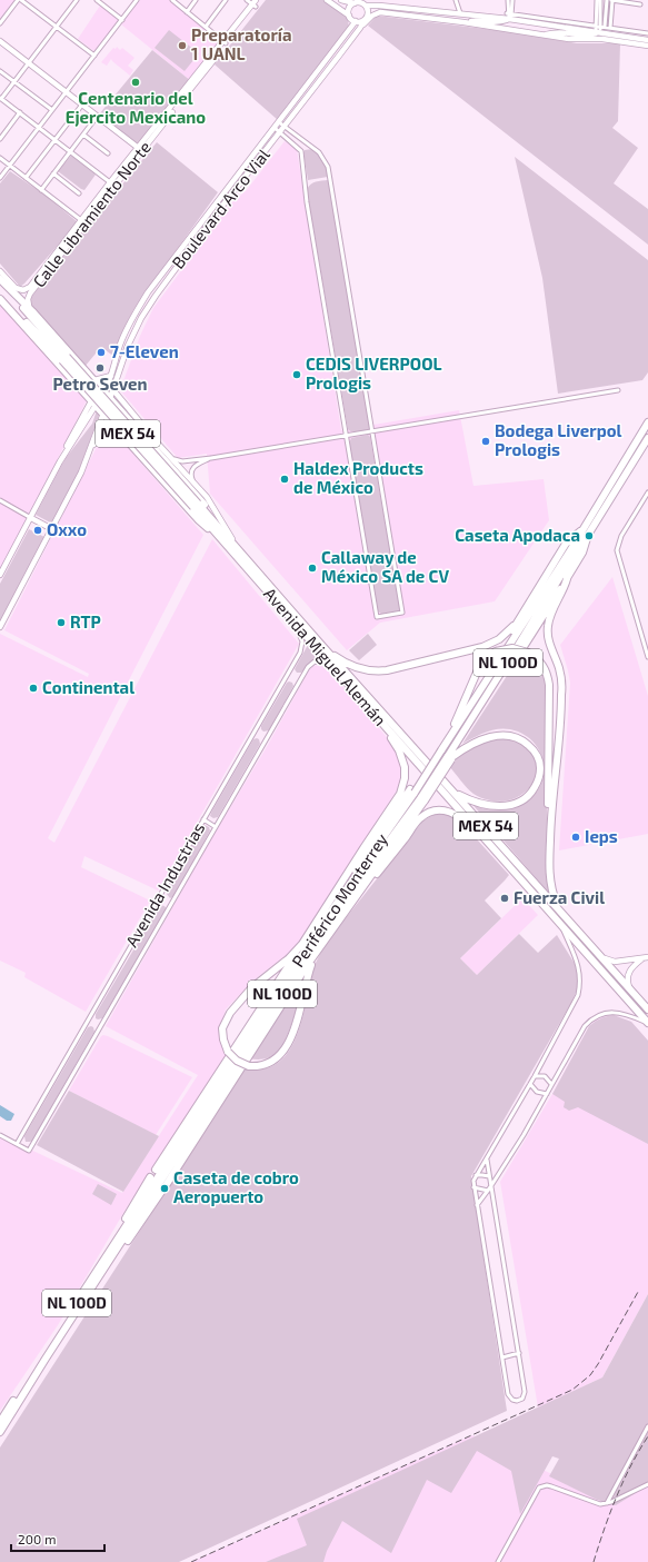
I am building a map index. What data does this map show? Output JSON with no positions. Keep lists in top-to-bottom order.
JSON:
{
  "streets": {
    "highway": [
      "MEX 54",
      "Avenida Miguel Alemán",
      "NL 100D",
      "Periférico Monterrey"
    ],
    "street": ["Boulevard Arco Vial", "Calle Libramiento Norte", "Avenida Industrias"]
  },
  "crossings": [
    ["Calle Libramiento Norte", "Avenida Miguel Alemán"],
    ["Avenida Miguel Alemán", "Avenida Industrias"]
  ],
  "places": [
    "Preparatoría 1 UANL",
    "Centenario del Ejercito Mexicano",
    "7-Eleven",
    "Petro Seven",
    "CEDIS LIVERPOOL Prologis",
    "Bodega Liverpol Prologis",
    "Haldex Products de México",
    "Oxxo",
    "Caseta Apodaca",
    "Callaway de México SA de CV",
    "RTP",
    "Continental",
    "Ieps",
    "Fuerza Civil",
    "Caseta de cobro Aeropuerto"
  ],
  "scale_bar": "200 m"
}
